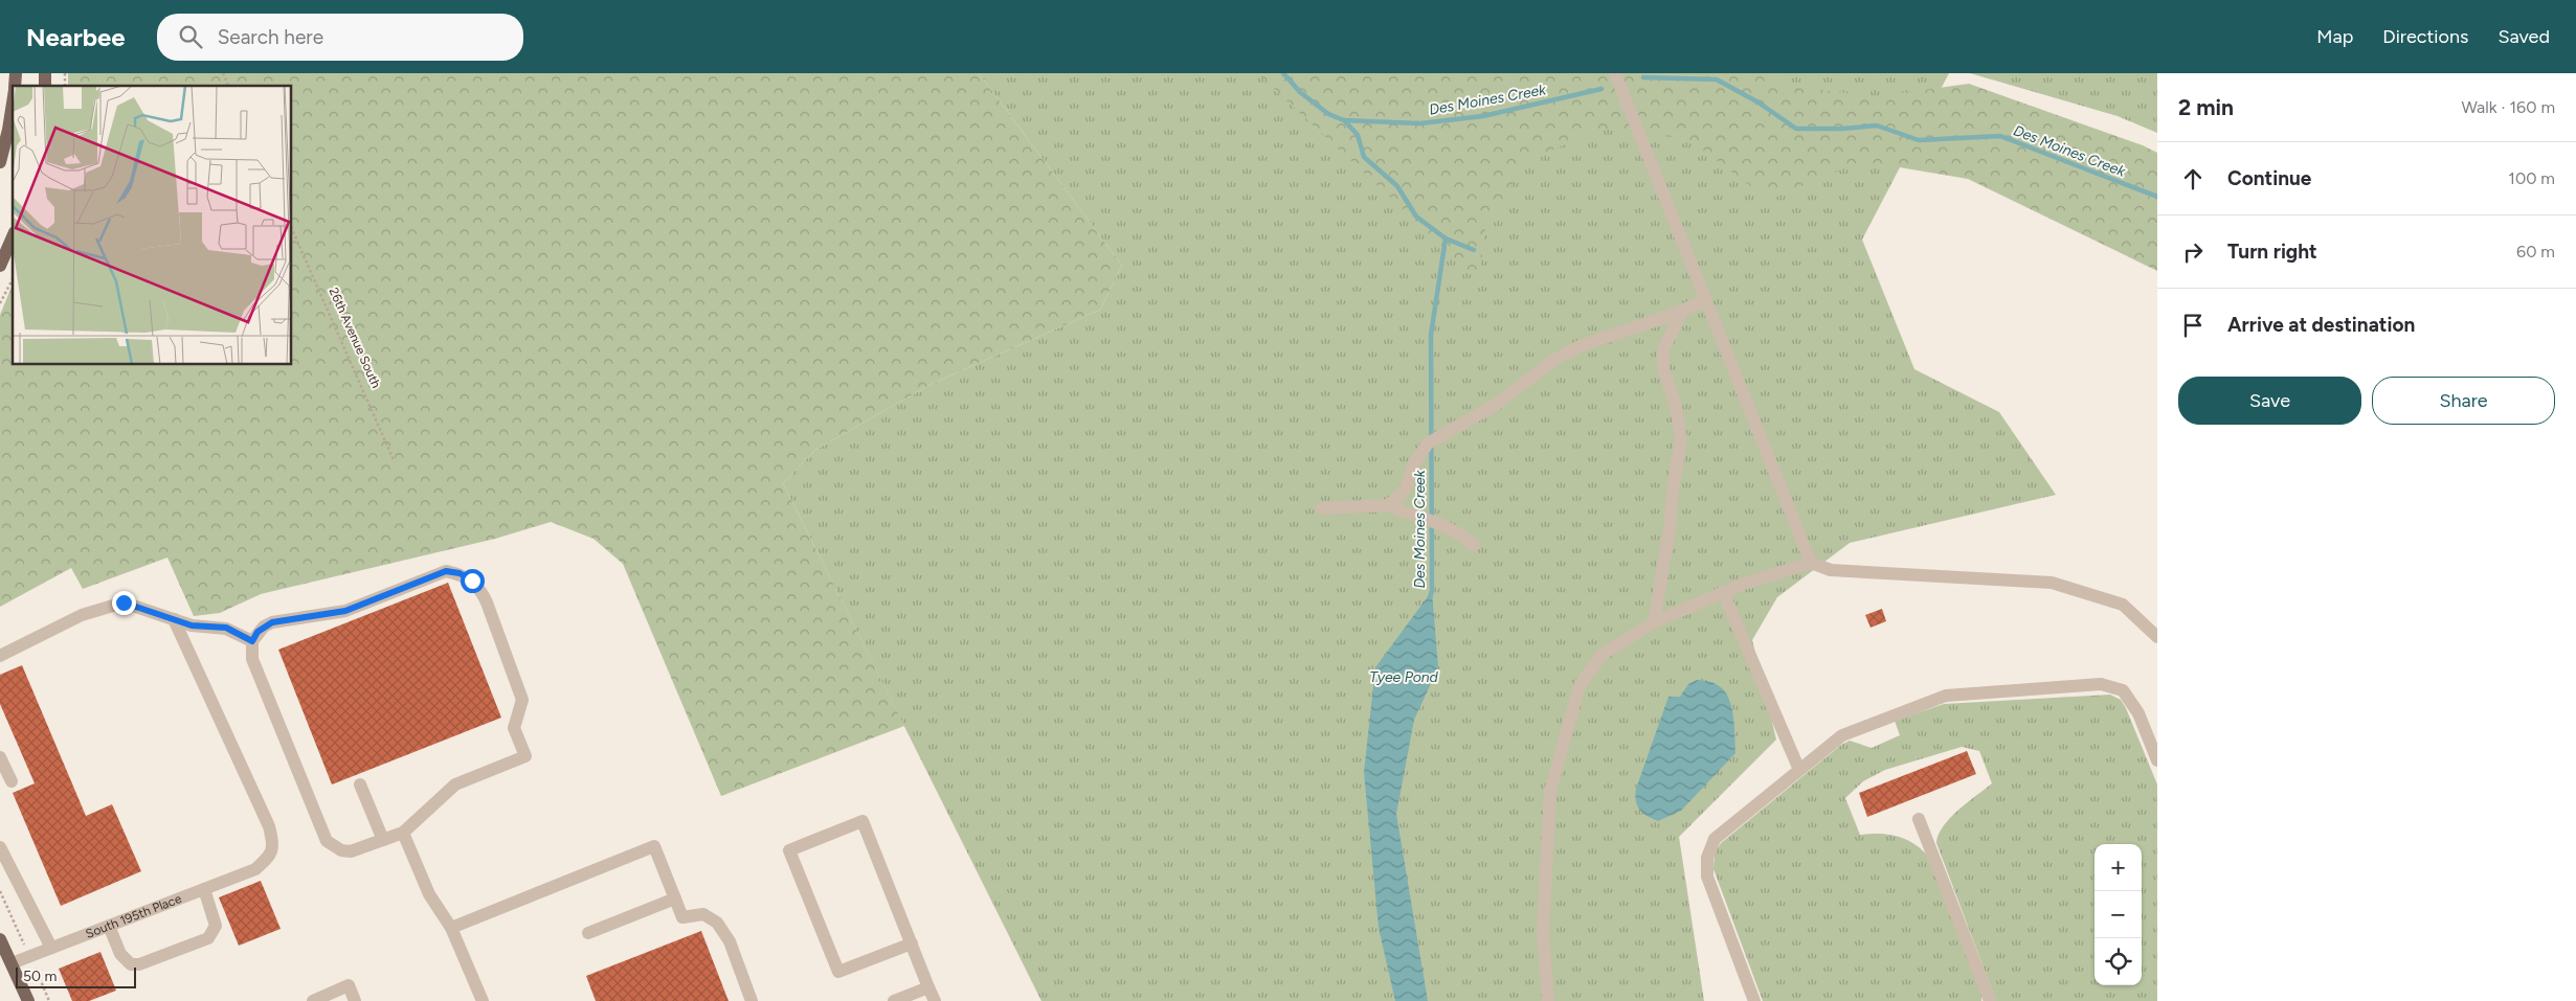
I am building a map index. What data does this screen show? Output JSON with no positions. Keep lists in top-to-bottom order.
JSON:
{
  "streets": {
    "street": ["South 195th Place"],
    "path": ["26th Avenue South"]
  },
  "water": ["Des Moines Creek", "Tyee Pond"],
  "scale_bar": "50 m",
  "page": {
    "header": "Nearbee",
    "search": "Search here",
    "nav": ["Map", "Directions", "Saved"],
    "heading": ["2 min", "Walk · 160 m"],
    "list": [
      ["Continue", "100 m"],
      ["Turn right", "60 m"],
      "Arrive at destination"
    ],
    "buttons": ["Save", "Share"],
    "map_buttons": ["+", "−"],
    "scale": "50 m"
  }
}
